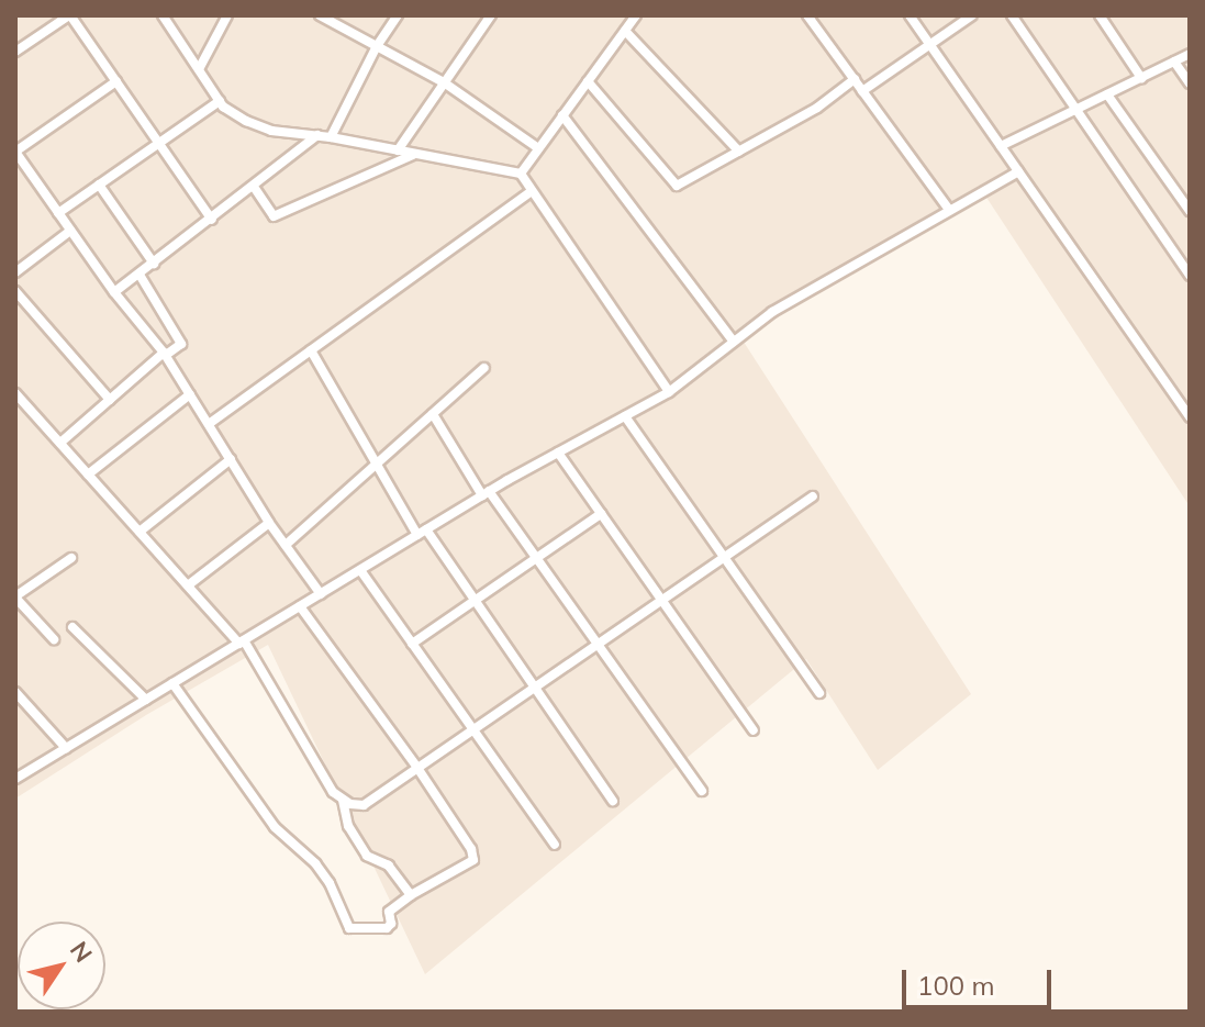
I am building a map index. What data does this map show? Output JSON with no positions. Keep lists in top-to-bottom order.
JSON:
{
  "scale_bar": "100 m",
  "north": "top right"
}
